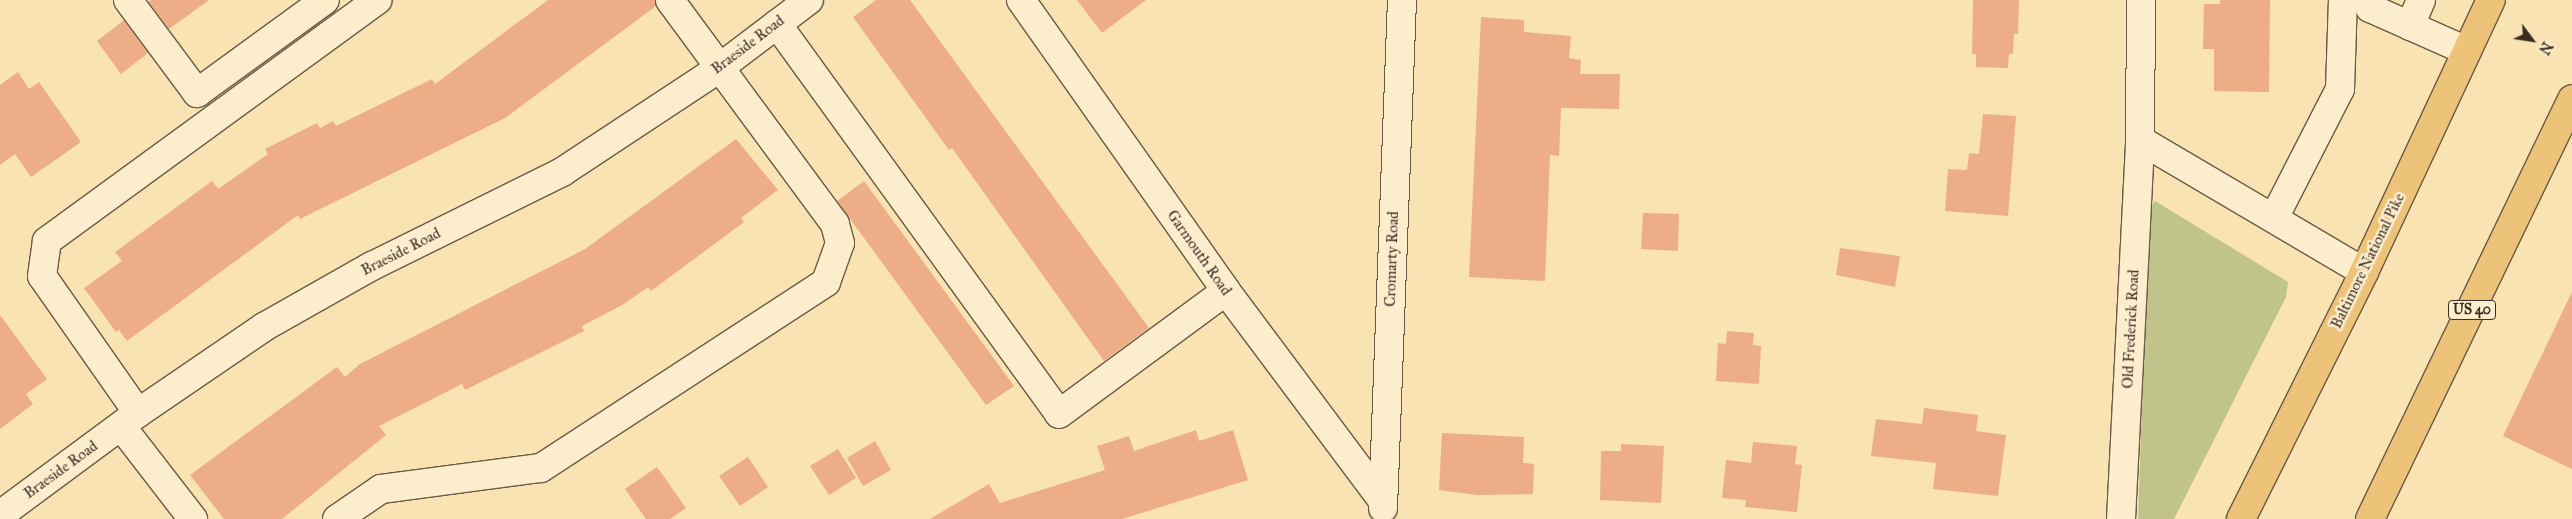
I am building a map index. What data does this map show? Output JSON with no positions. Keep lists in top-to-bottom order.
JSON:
{
  "streets": {
    "main road": ["Baltimore National Pike", "US 40"],
    "street": [
      "Braeside Road",
      "Garmouth Road",
      "Cromarty Road",
      "Old Frederick Road"
    ]
  },
  "crossings": [
    ["Garmouth Road", "Cromarty Road"]
  ],
  "north": "bottom right"
}
